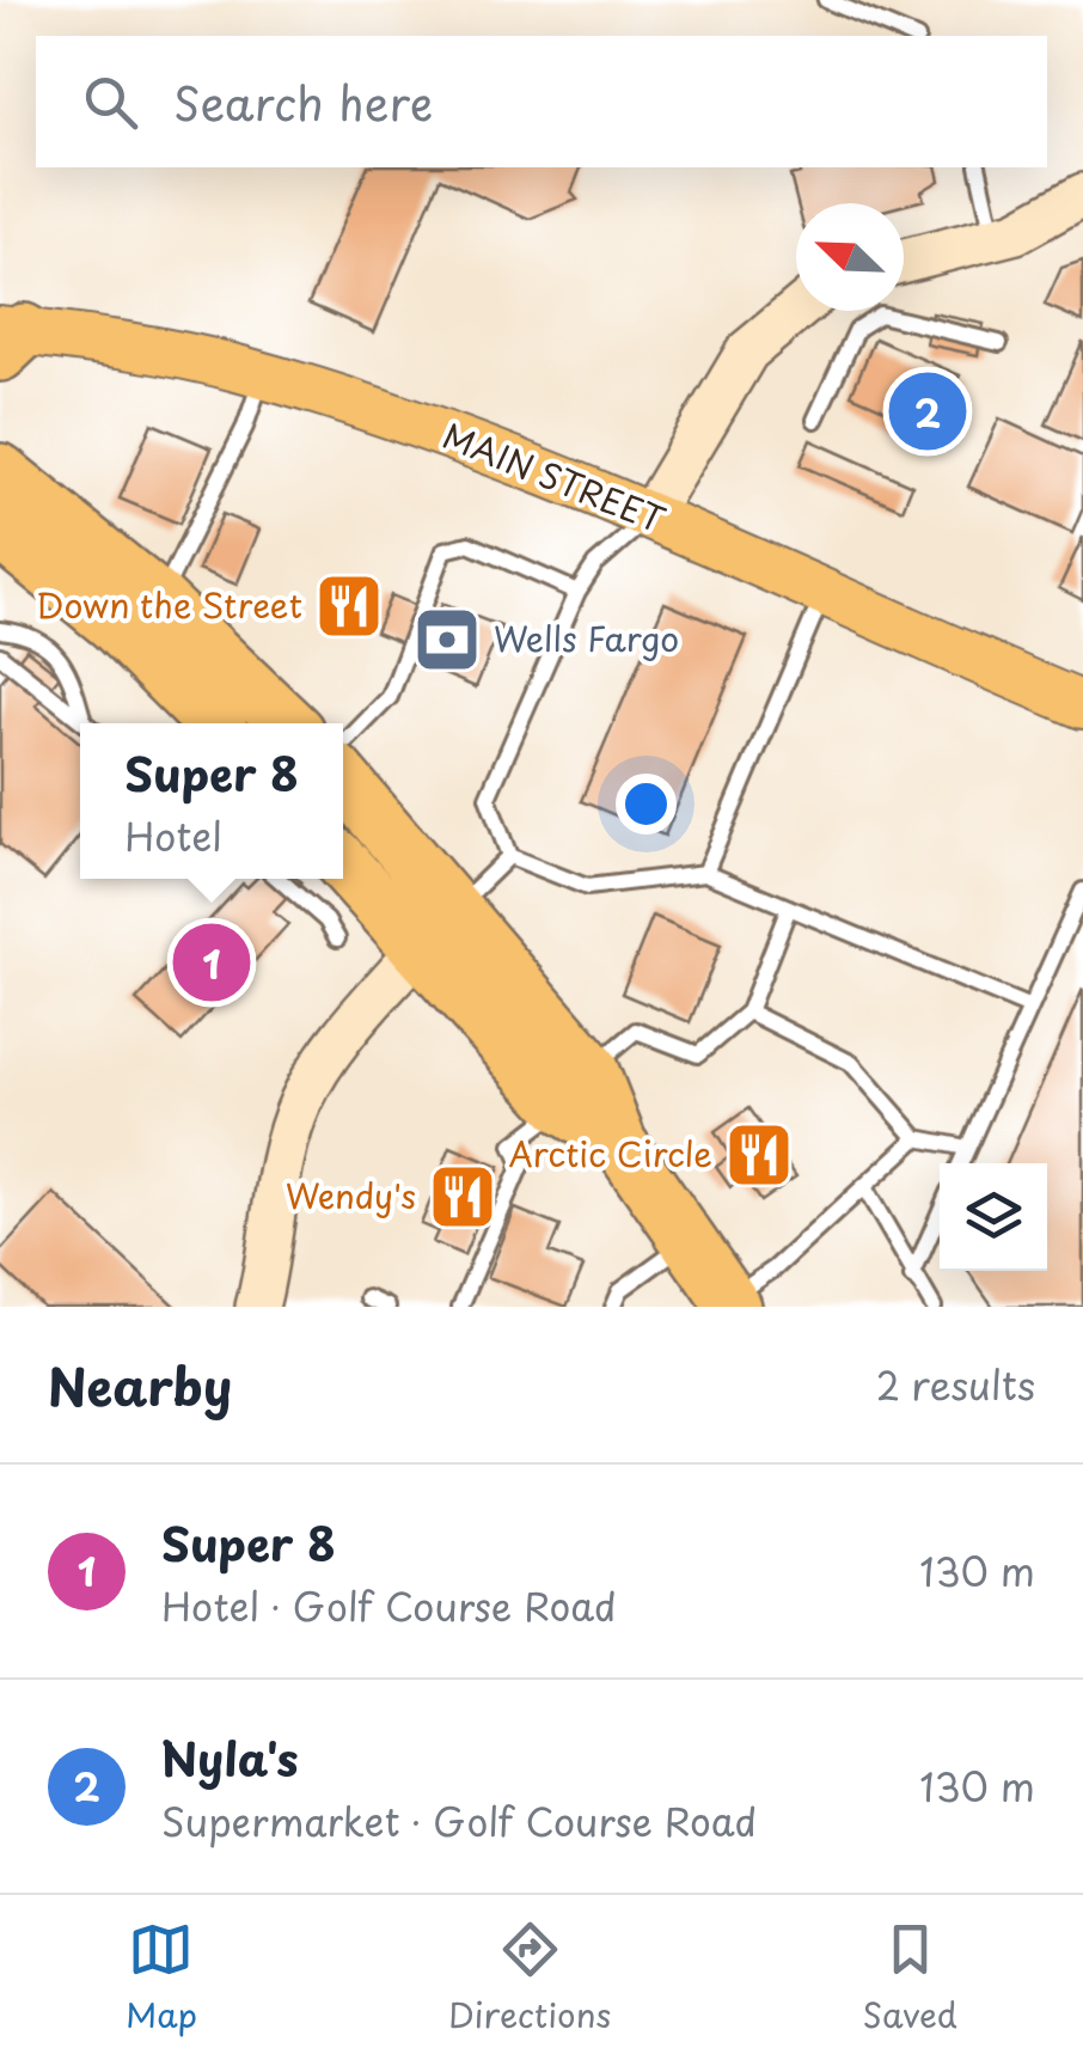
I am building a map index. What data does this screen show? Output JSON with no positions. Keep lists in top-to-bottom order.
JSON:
{
  "streets": {
    "main road": ["MAIN STREET"]
  },
  "places": {
    "restaurant": ["Down the Street", "Arctic Circle", "Wendy's"],
    "bank": ["Wells Fargo"]
  },
  "north": "top left",
  "page": {
    "search": "Search here",
    "pins": ["2", "1"],
    "popup": ["Super 8", "Hotel"],
    "heading": ["Nearby", "2 results"],
    "list": [
      {
        "mark": "1",
        "name": "Super 8",
        "note": "Hotel · Golf Course Road",
        "value": "130 m"
      },
      {
        "mark": "2",
        "name": "Nyla's",
        "note": "Supermarket · Golf Course Road",
        "value": "130 m"
      }
    ],
    "nav": ["Map", "Directions", "Saved"]
  }
}
